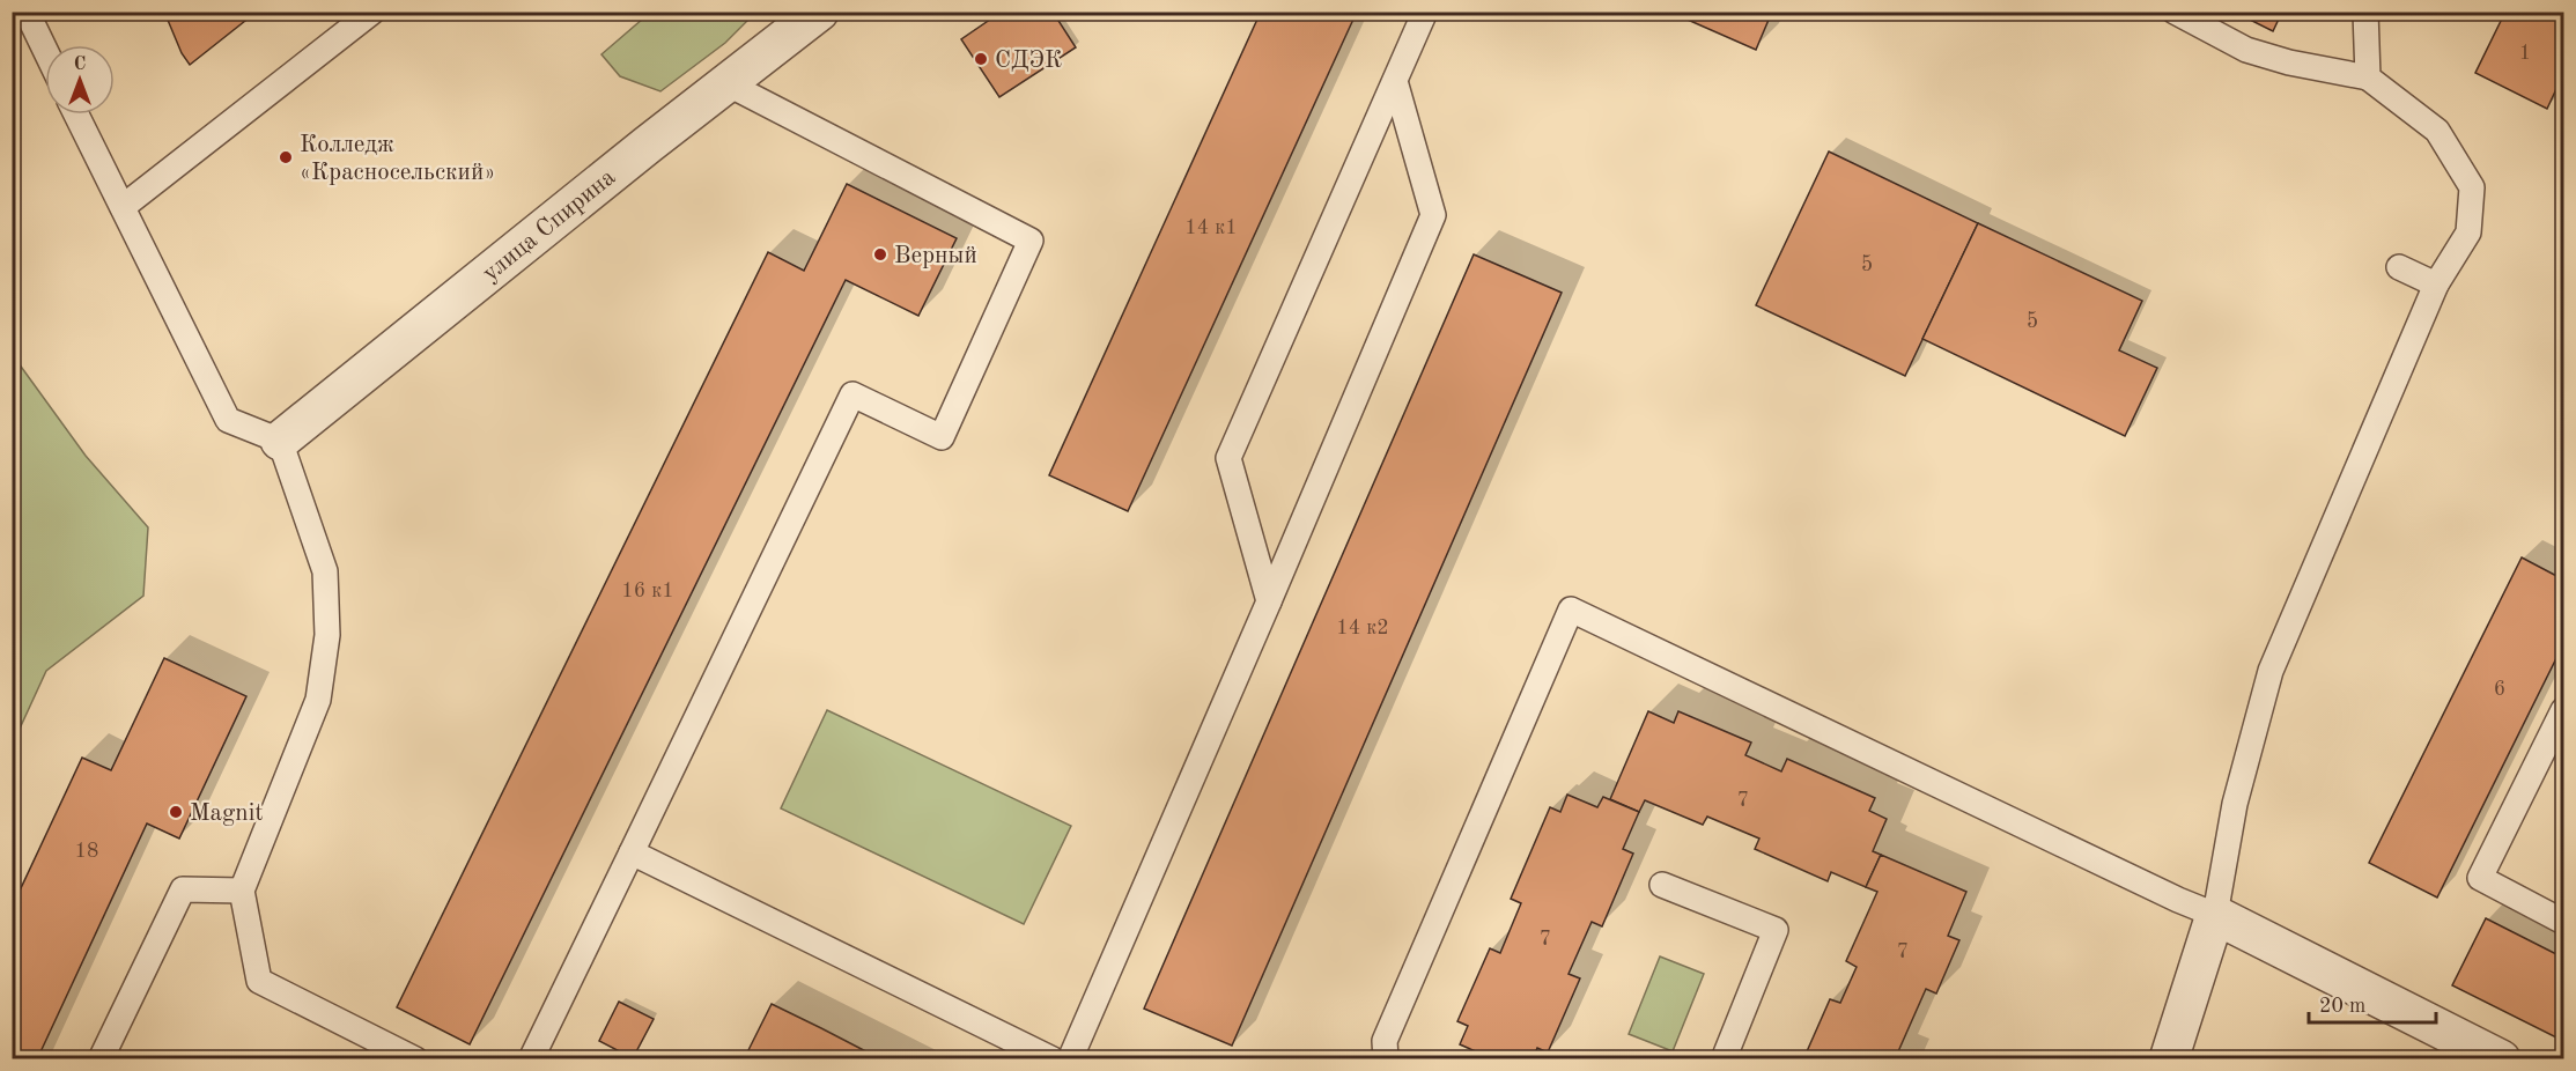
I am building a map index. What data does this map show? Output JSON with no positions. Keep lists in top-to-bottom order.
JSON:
{
  "streets": {
    "street": ["улица Спирина"]
  },
  "places": [
    "СДЭК",
    "Колледж «Красносельский»",
    "Верный",
    "Magnit"
  ],
  "house_numbers": [
    "1",
    "14 к1",
    "5",
    "5",
    "16 к1",
    "14 к2",
    "6",
    "7",
    "18",
    "7",
    "7"
  ],
  "scale_bar": "20 m",
  "north": "top"
}
